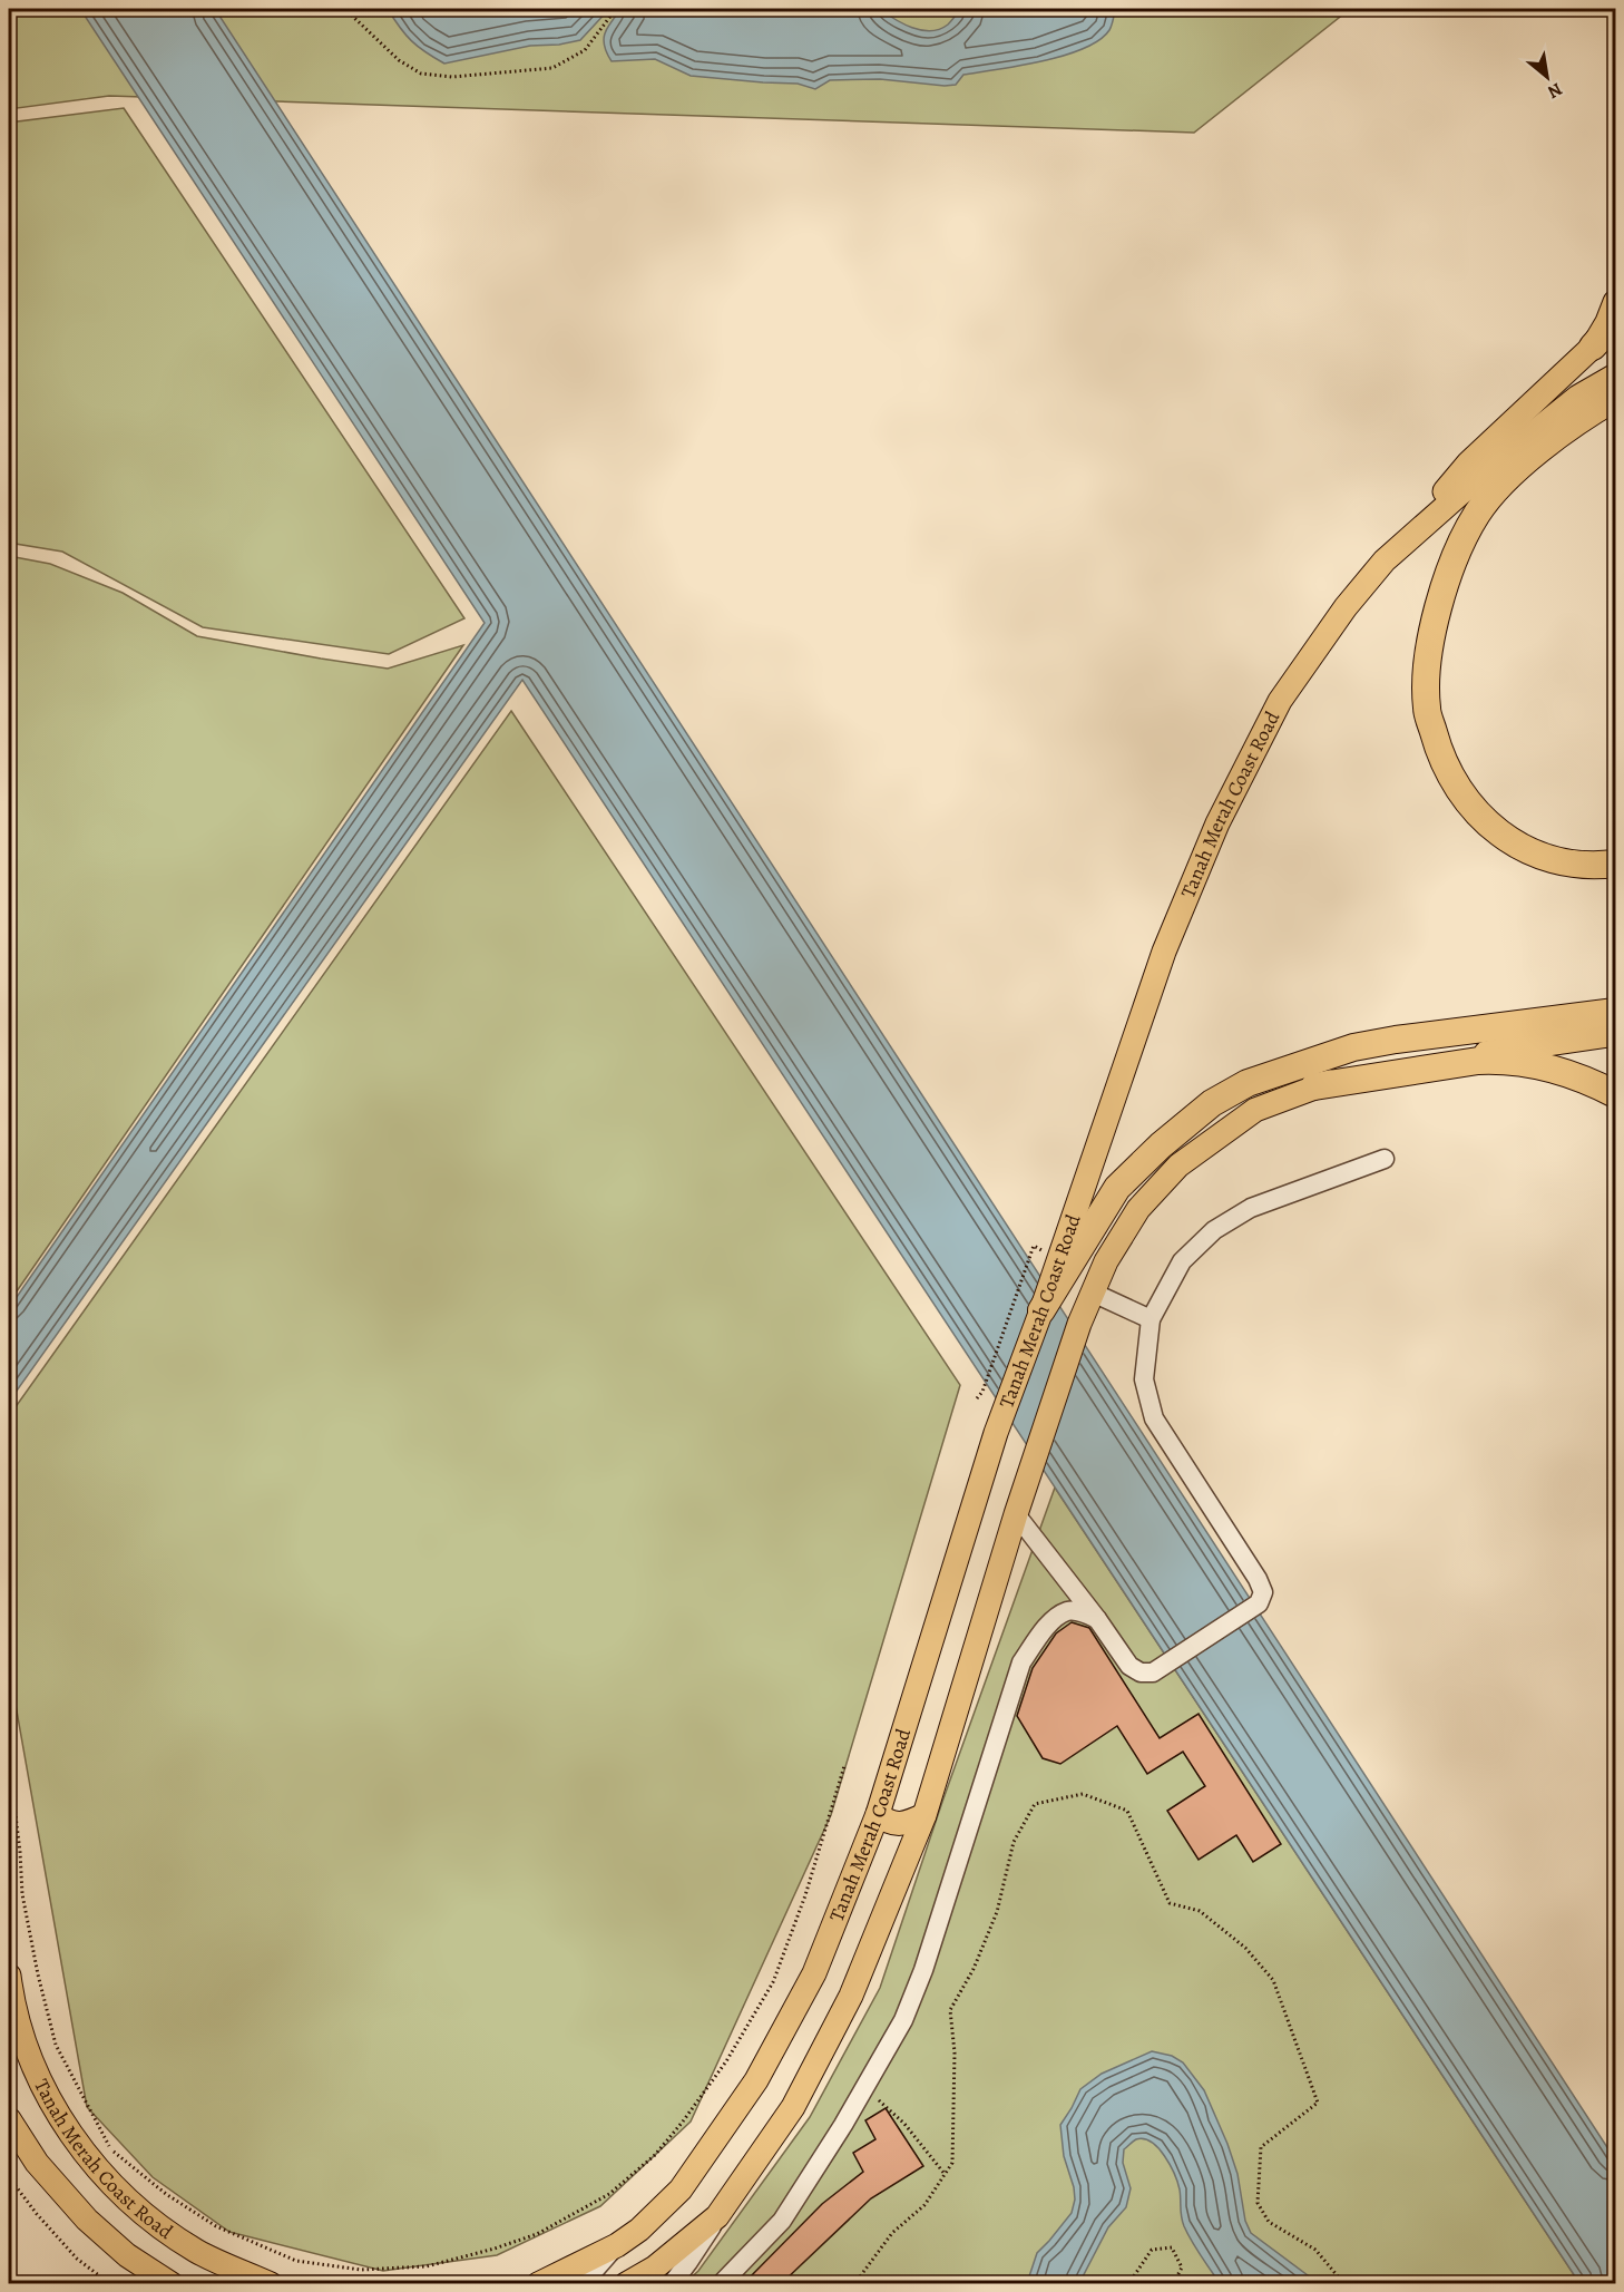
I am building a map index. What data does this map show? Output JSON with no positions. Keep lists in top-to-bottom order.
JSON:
{
  "streets": {
    "main road": ["Tanah Merah Coast Road"]
  },
  "north": "bottom right"
}
